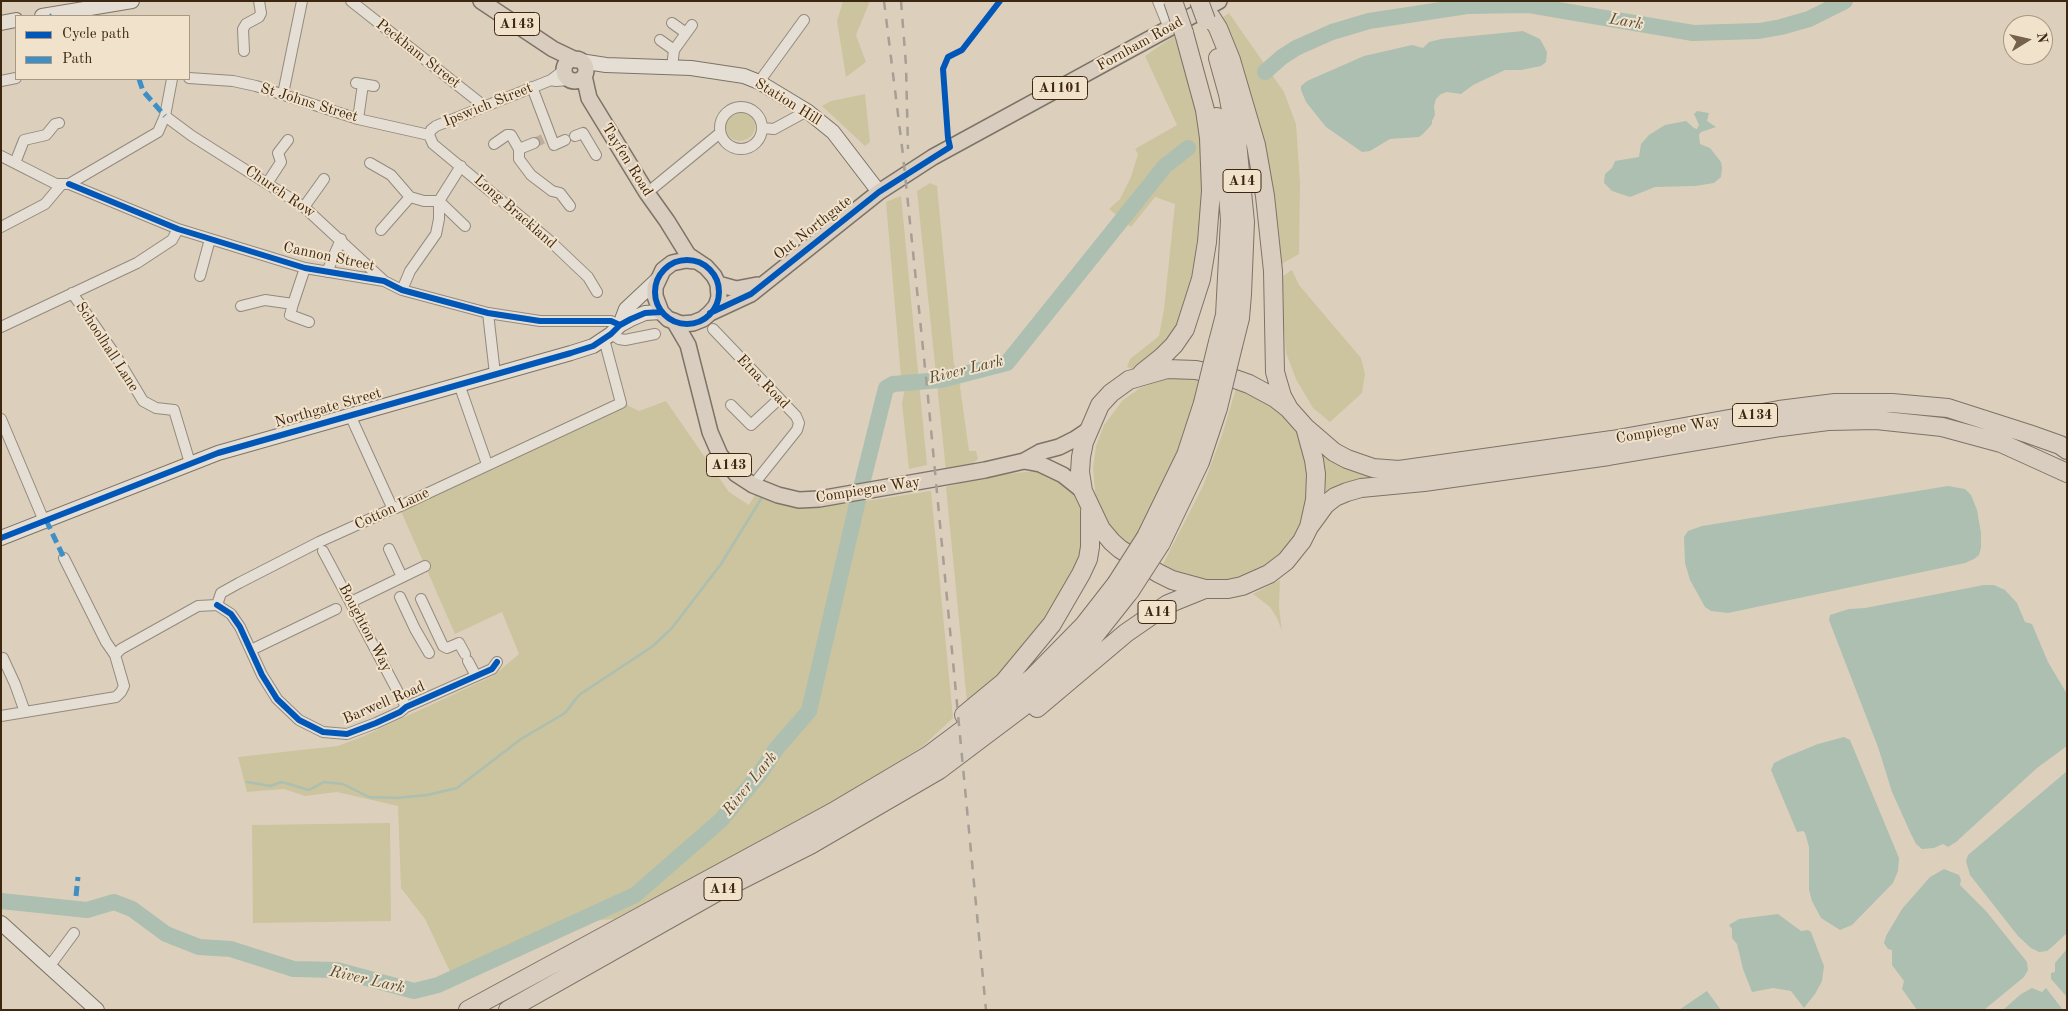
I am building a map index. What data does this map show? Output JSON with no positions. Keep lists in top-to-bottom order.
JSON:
{
  "streets": {
    "highway": ["A14", "A134", "Compiegne Way"],
    "main road": [
      "A143",
      "Fornham Road",
      "A1101",
      "Tayfen Road",
      "Out Northgate"
    ],
    "street": [
      "Peckham Street",
      "Station Hill",
      "St Johns Street",
      "Ipswich Street",
      "Church Row",
      "Long Brackland",
      "Cannon Street",
      "Schoolhall Lane",
      "Etna Road",
      "Northgate Street",
      "Cotton Lane",
      "Boughton Way",
      "Barwell Road"
    ]
  },
  "crossings": [
    ["A143", "A1101"],
    ["A143", "Tayfen Road"],
    ["A143", "Etna Road"],
    ["A143", "Northgate Street"],
    ["A143", "Compiegne Way"],
    ["Fornham Road", "Station Hill"],
    ["Fornham Road", "A14"],
    ["Fornham Road", "Out Northgate"],
    ["Peckham Street", "Ipswich Street"],
    ["A1101", "Out Northgate"],
    ["A1101", "Etna Road"],
    ["A1101", "Northgate Street"],
    ["A1101", "Compiegne Way"],
    ["Station Hill", "Ipswich Street"],
    ["Station Hill", "Tayfen Road"],
    ["Station Hill", "Out Northgate"],
    ["St Johns Street", "Ipswich Street"],
    ["St Johns Street", "Long Brackland"],
    ["Ipswich Street", "Tayfen Road"],
    ["Ipswich Street", "Long Brackland"],
    ["A14", "Compiegne Way"],
    ["Church Row", "Cannon Street"],
    ["Cannon Street", "Northgate Street"],
    ["Cannon Street", "Cotton Lane"],
    ["Schoolhall Lane", "Northgate Street"],
    ["Etna Road", "Northgate Street"],
    ["Etna Road", "Compiegne Way"],
    ["Northgate Street", "Compiegne Way"],
    ["Northgate Street", "Cotton Lane"],
    ["Cotton Lane", "Barwell Road"],
    ["Boughton Way", "Barwell Road"]
  ],
  "water": ["Lark", "River Lark"],
  "legend": ["Cycle path", "Path"],
  "north": "right"
}
